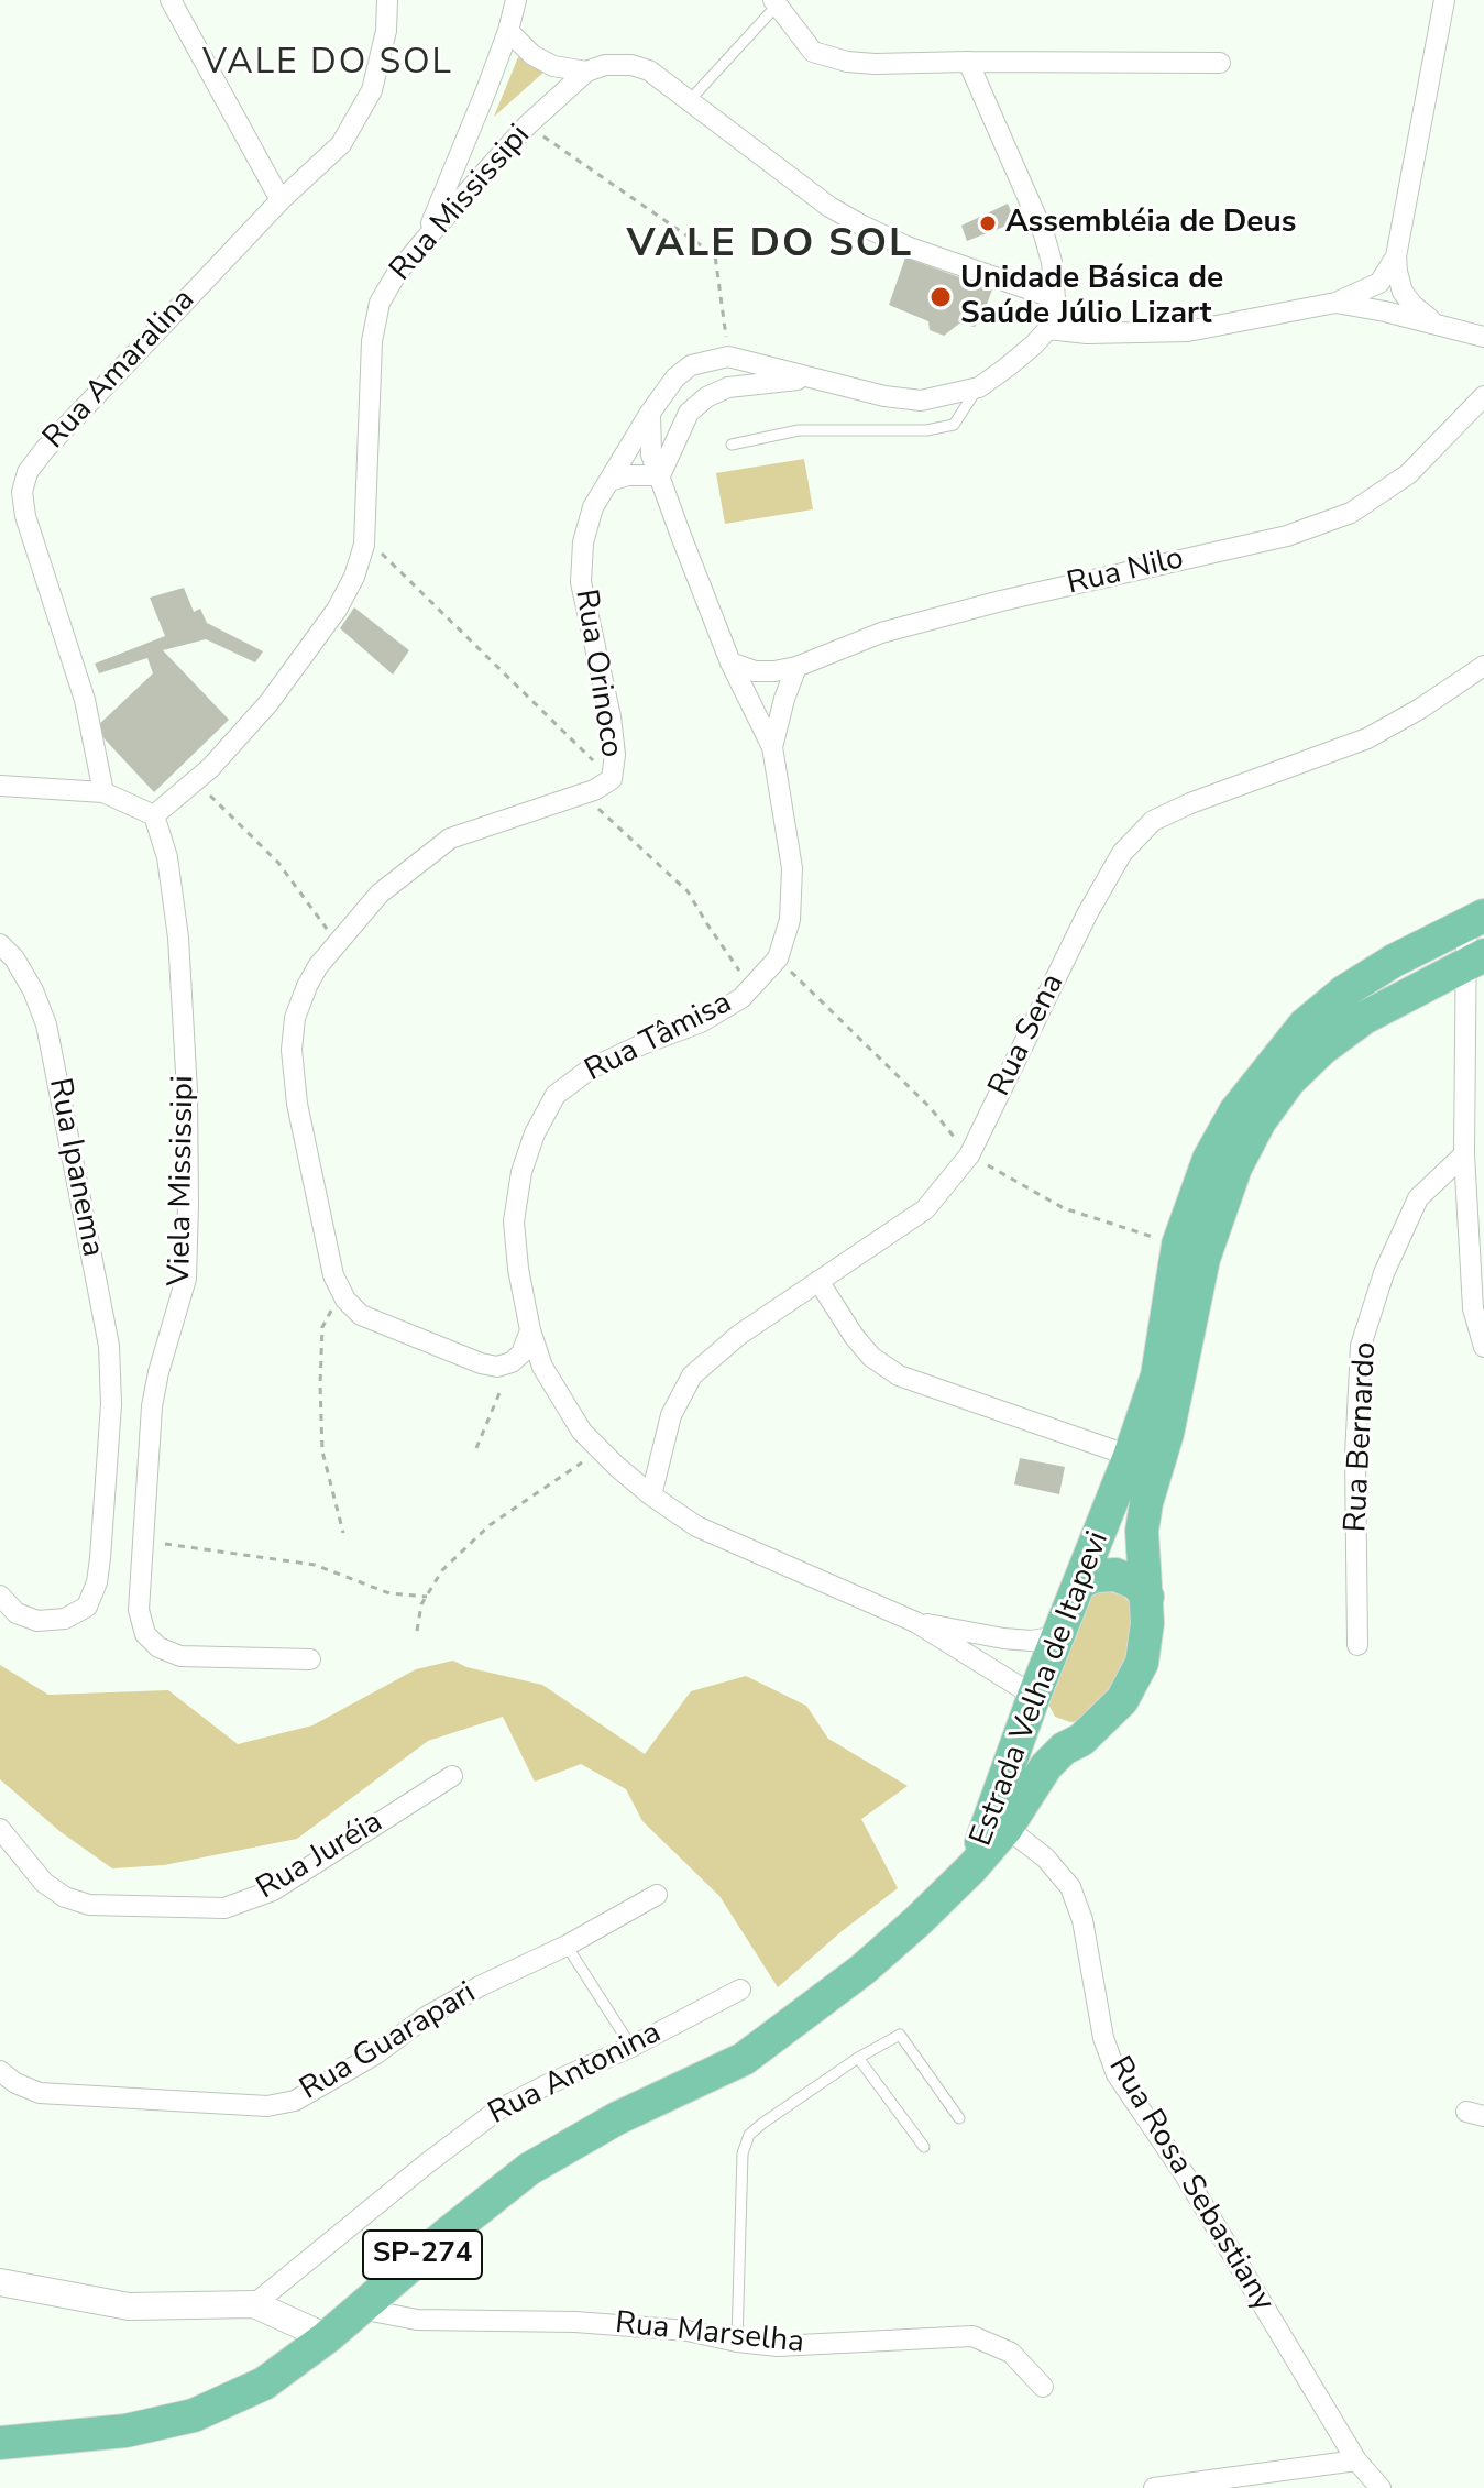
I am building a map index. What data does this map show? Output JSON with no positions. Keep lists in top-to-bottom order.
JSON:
{
  "streets": {
    "main road": ["Estrada Velha de Itapevi", "SP-274"],
    "street": [
      "Rua Mississipi",
      "Rua Amaralina",
      "Rua Nilo",
      "Rua Orinoco",
      "Rua Sena",
      "Rua Tâmisa",
      "Rua Ipanema",
      "Viela Mississipi",
      "Rua Bernardo",
      "Rua Juréia",
      "Rua Guarapari",
      "Rua Antonina",
      "Rua Rosa Sebastiany",
      "Rua Marselha"
    ]
  },
  "crossings": [
    ["Rua Mississipi", "Viela Mississipi"],
    ["Rua Nilo", "Rua Tâmisa"],
    ["Rua Orinoco", "Rua Tâmisa"],
    ["Rua Sena", "Rua Tâmisa"],
    ["Rua Tâmisa", "Estrada Velha de Itapevi"],
    ["Estrada Velha de Itapevi", "Rua Rosa Sebastiany"],
    ["Estrada Velha de Itapevi", "SP-274"],
    ["SP-274", "Rua Marselha"]
  ],
  "districts": ["VALE DO SOL", "VALE DO SOL"],
  "places": ["Assembléia de Deus", "Unidade Básica de Saúde Júlio Lizart"]
}
